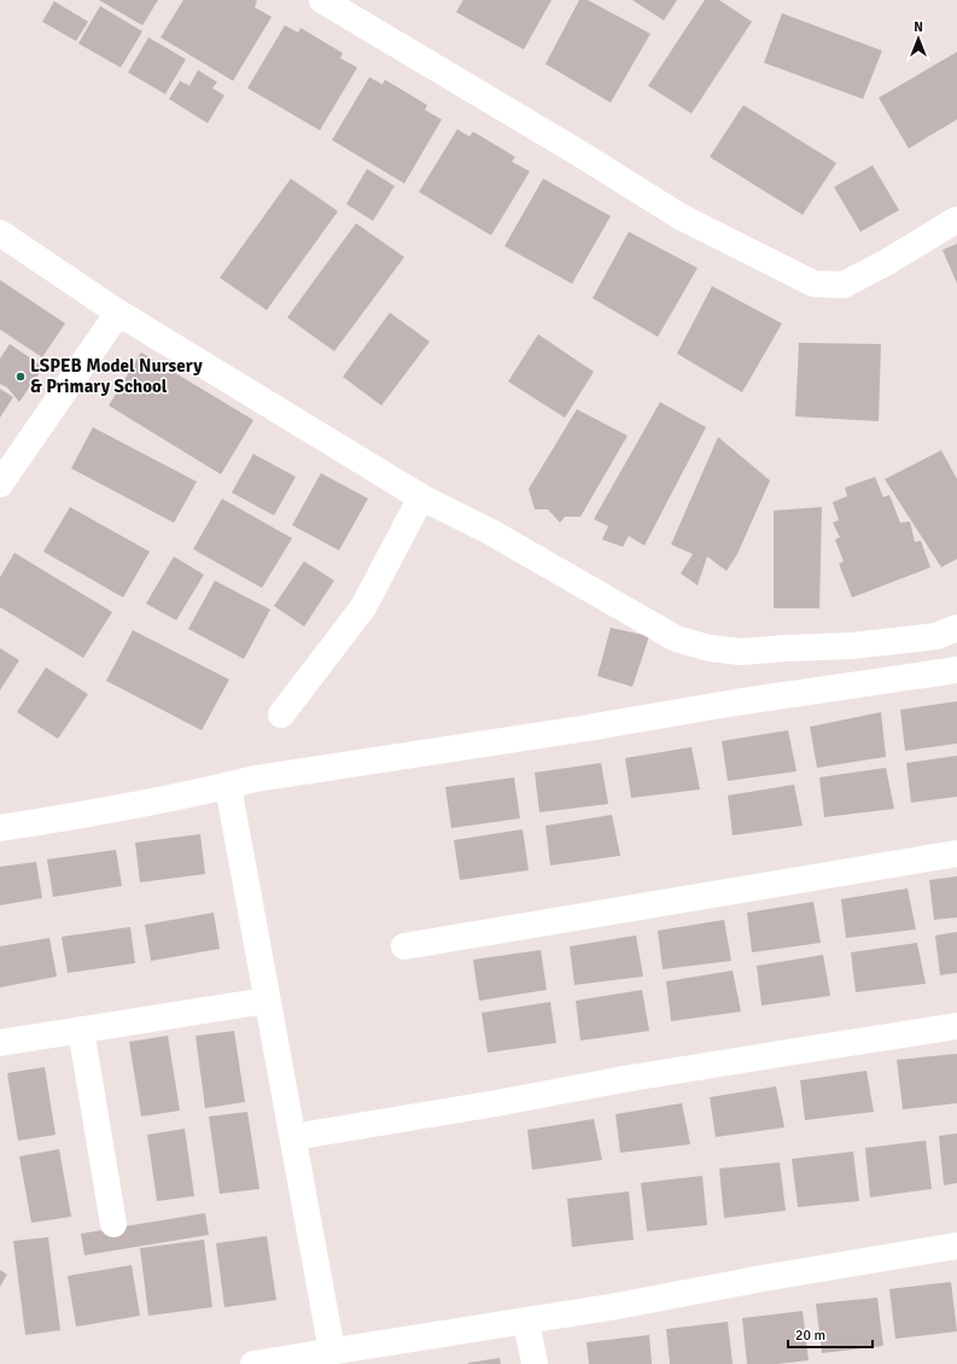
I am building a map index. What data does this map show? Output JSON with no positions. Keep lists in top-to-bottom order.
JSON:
{
  "places": ["LSPEB Model Nursery & Primary School"],
  "scale_bar": "20 m",
  "north": "top"
}
